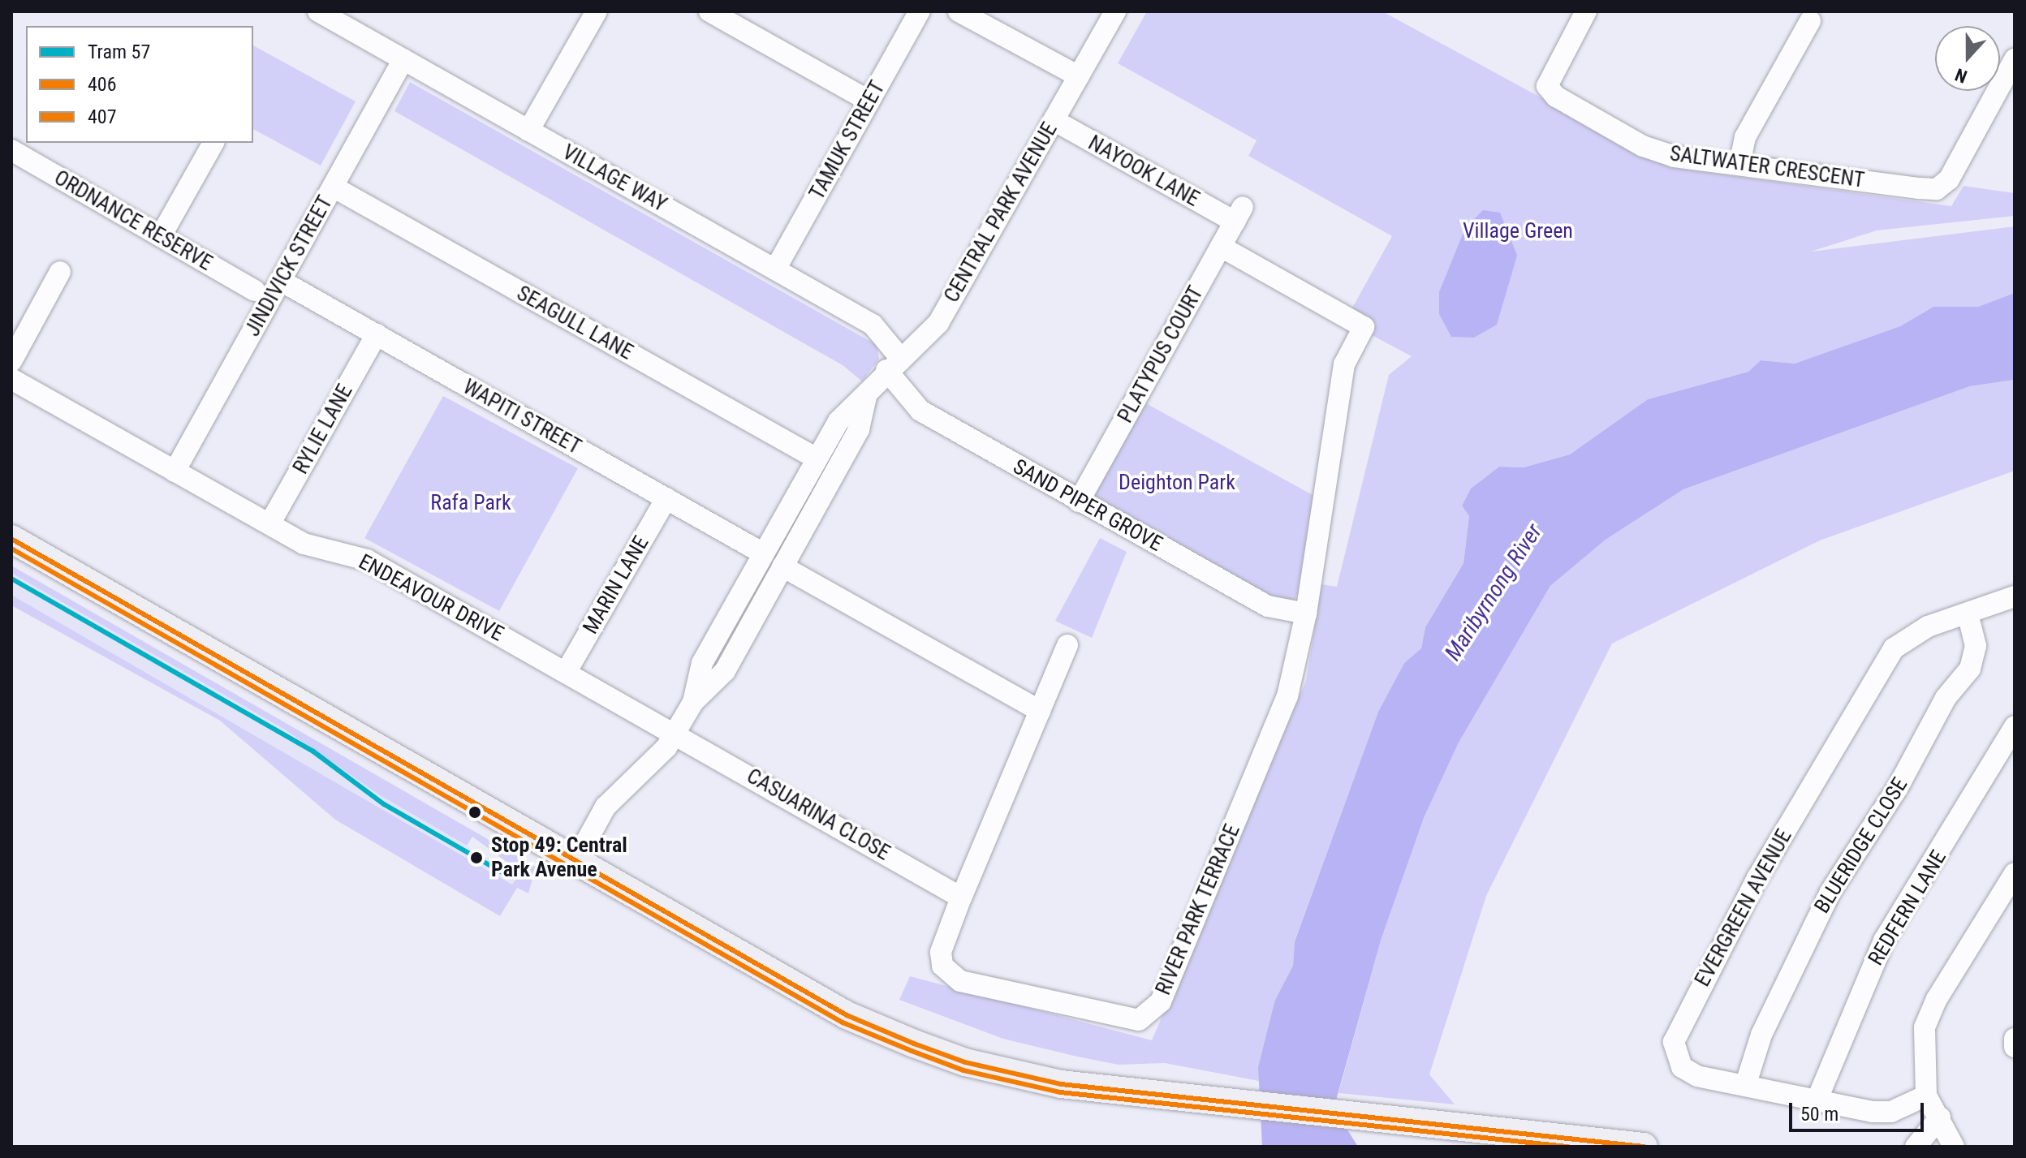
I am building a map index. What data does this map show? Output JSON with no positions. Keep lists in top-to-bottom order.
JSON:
{
  "streets": {
    "street": [
      "TAMUK STREET",
      "SALTWATER CRESCENT",
      "NAYOOK LANE",
      "VILLAGE WAY",
      "CENTRAL PARK AVENUE",
      "ORDNANCE RESERVE",
      "JINDIVICK STREET",
      "SEAGULL LANE",
      "PLATYPUS COURT",
      "WAPITI STREET",
      "RYLIE LANE",
      "SAND PIPER GROVE",
      "MARIN LANE",
      "ENDEAVOUR DRIVE",
      "CASUARINA CLOSE",
      "BLUERIDGE CLOSE",
      "EVERGREEN AVENUE",
      "REDFERN LANE",
      "RIVER PARK TERRACE"
    ]
  },
  "crossings": [
    ["TAMUK STREET", "VILLAGE WAY"],
    ["NAYOOK LANE", "CENTRAL PARK AVENUE"],
    ["NAYOOK LANE", "PLATYPUS COURT"],
    ["VILLAGE WAY", "CENTRAL PARK AVENUE"],
    ["VILLAGE WAY", "JINDIVICK STREET"],
    ["VILLAGE WAY", "SAND PIPER GROVE"],
    ["CENTRAL PARK AVENUE", "SEAGULL LANE"],
    ["CENTRAL PARK AVENUE", "WAPITI STREET"],
    ["CENTRAL PARK AVENUE", "SAND PIPER GROVE"],
    ["CENTRAL PARK AVENUE", "ENDEAVOUR DRIVE"],
    ["CENTRAL PARK AVENUE", "CASUARINA CLOSE"],
    ["JINDIVICK STREET", "SEAGULL LANE"],
    ["JINDIVICK STREET", "WAPITI STREET"],
    ["JINDIVICK STREET", "ENDEAVOUR DRIVE"],
    ["PLATYPUS COURT", "SAND PIPER GROVE"],
    ["PLATYPUS COURT", "RIVER PARK TERRACE"],
    ["WAPITI STREET", "RYLIE LANE"],
    ["WAPITI STREET", "MARIN LANE"],
    ["RYLIE LANE", "ENDEAVOUR DRIVE"],
    ["SAND PIPER GROVE", "RIVER PARK TERRACE"],
    ["MARIN LANE", "ENDEAVOUR DRIVE"],
    ["ENDEAVOUR DRIVE", "CASUARINA CLOSE"],
    ["CASUARINA CLOSE", "RIVER PARK TERRACE"],
    ["BLUERIDGE CLOSE", "EVERGREEN AVENUE"],
    ["EVERGREEN AVENUE", "REDFERN LANE"]
  ],
  "water": ["Maribyrnong River"],
  "parks": ["Village Green", "Deighton Park", "Rafa Park"],
  "places": ["Stop 49: Central Park Avenue"],
  "lines": ["transit line 406", "transit line 407", "tram line 57"],
  "legend": ["Tram 57", "406", "407"],
  "scale_bar": "50 m",
  "north": "bottom"
}
